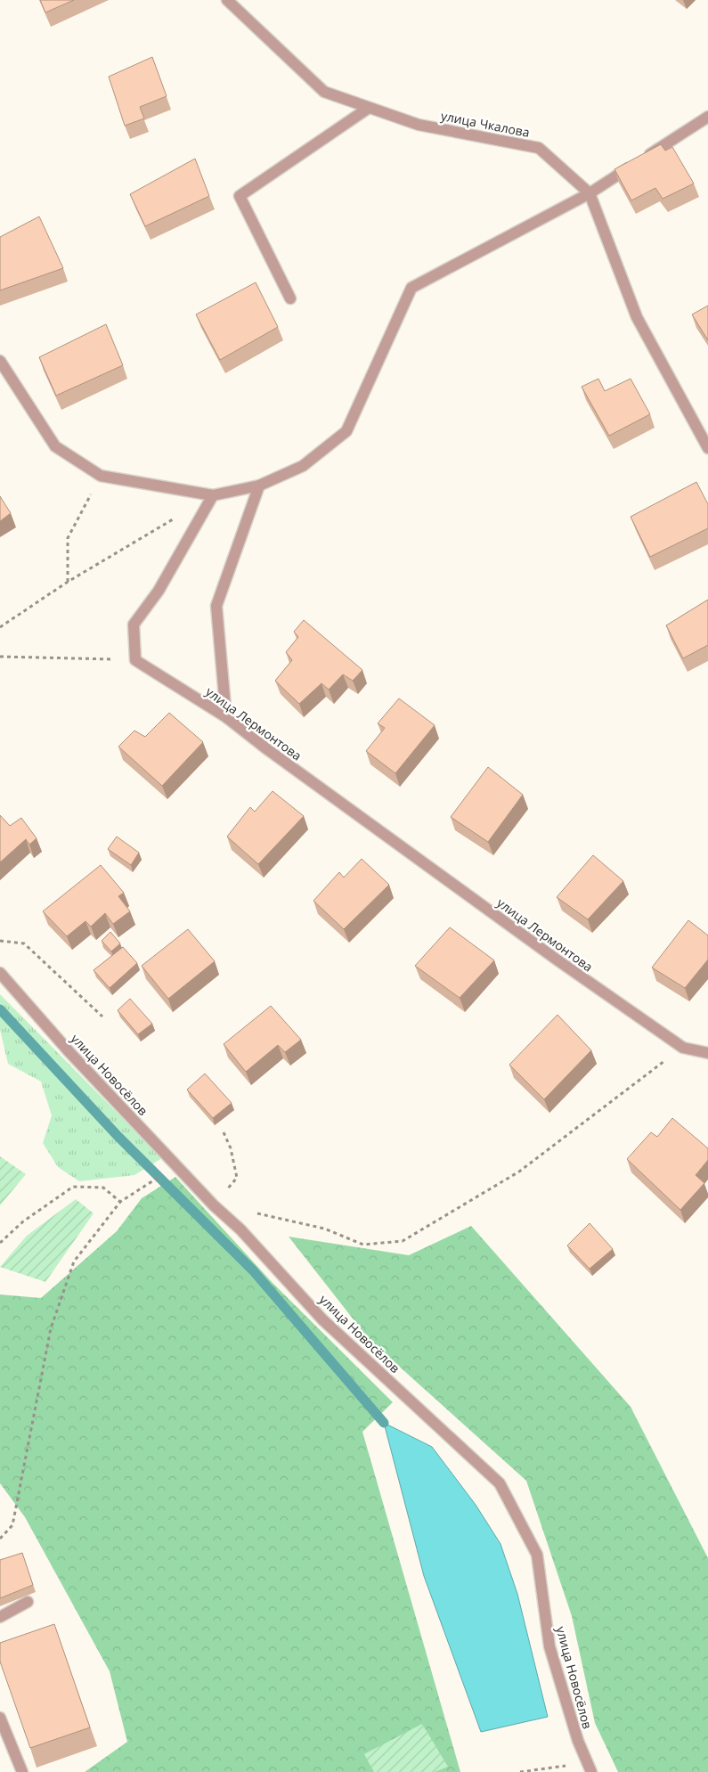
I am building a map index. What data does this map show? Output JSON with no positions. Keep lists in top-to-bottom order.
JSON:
{
  "streets": {
    "street": ["улица Чкалова", "улица Лермонтова", "улица Новосёлов"]
  }
}
